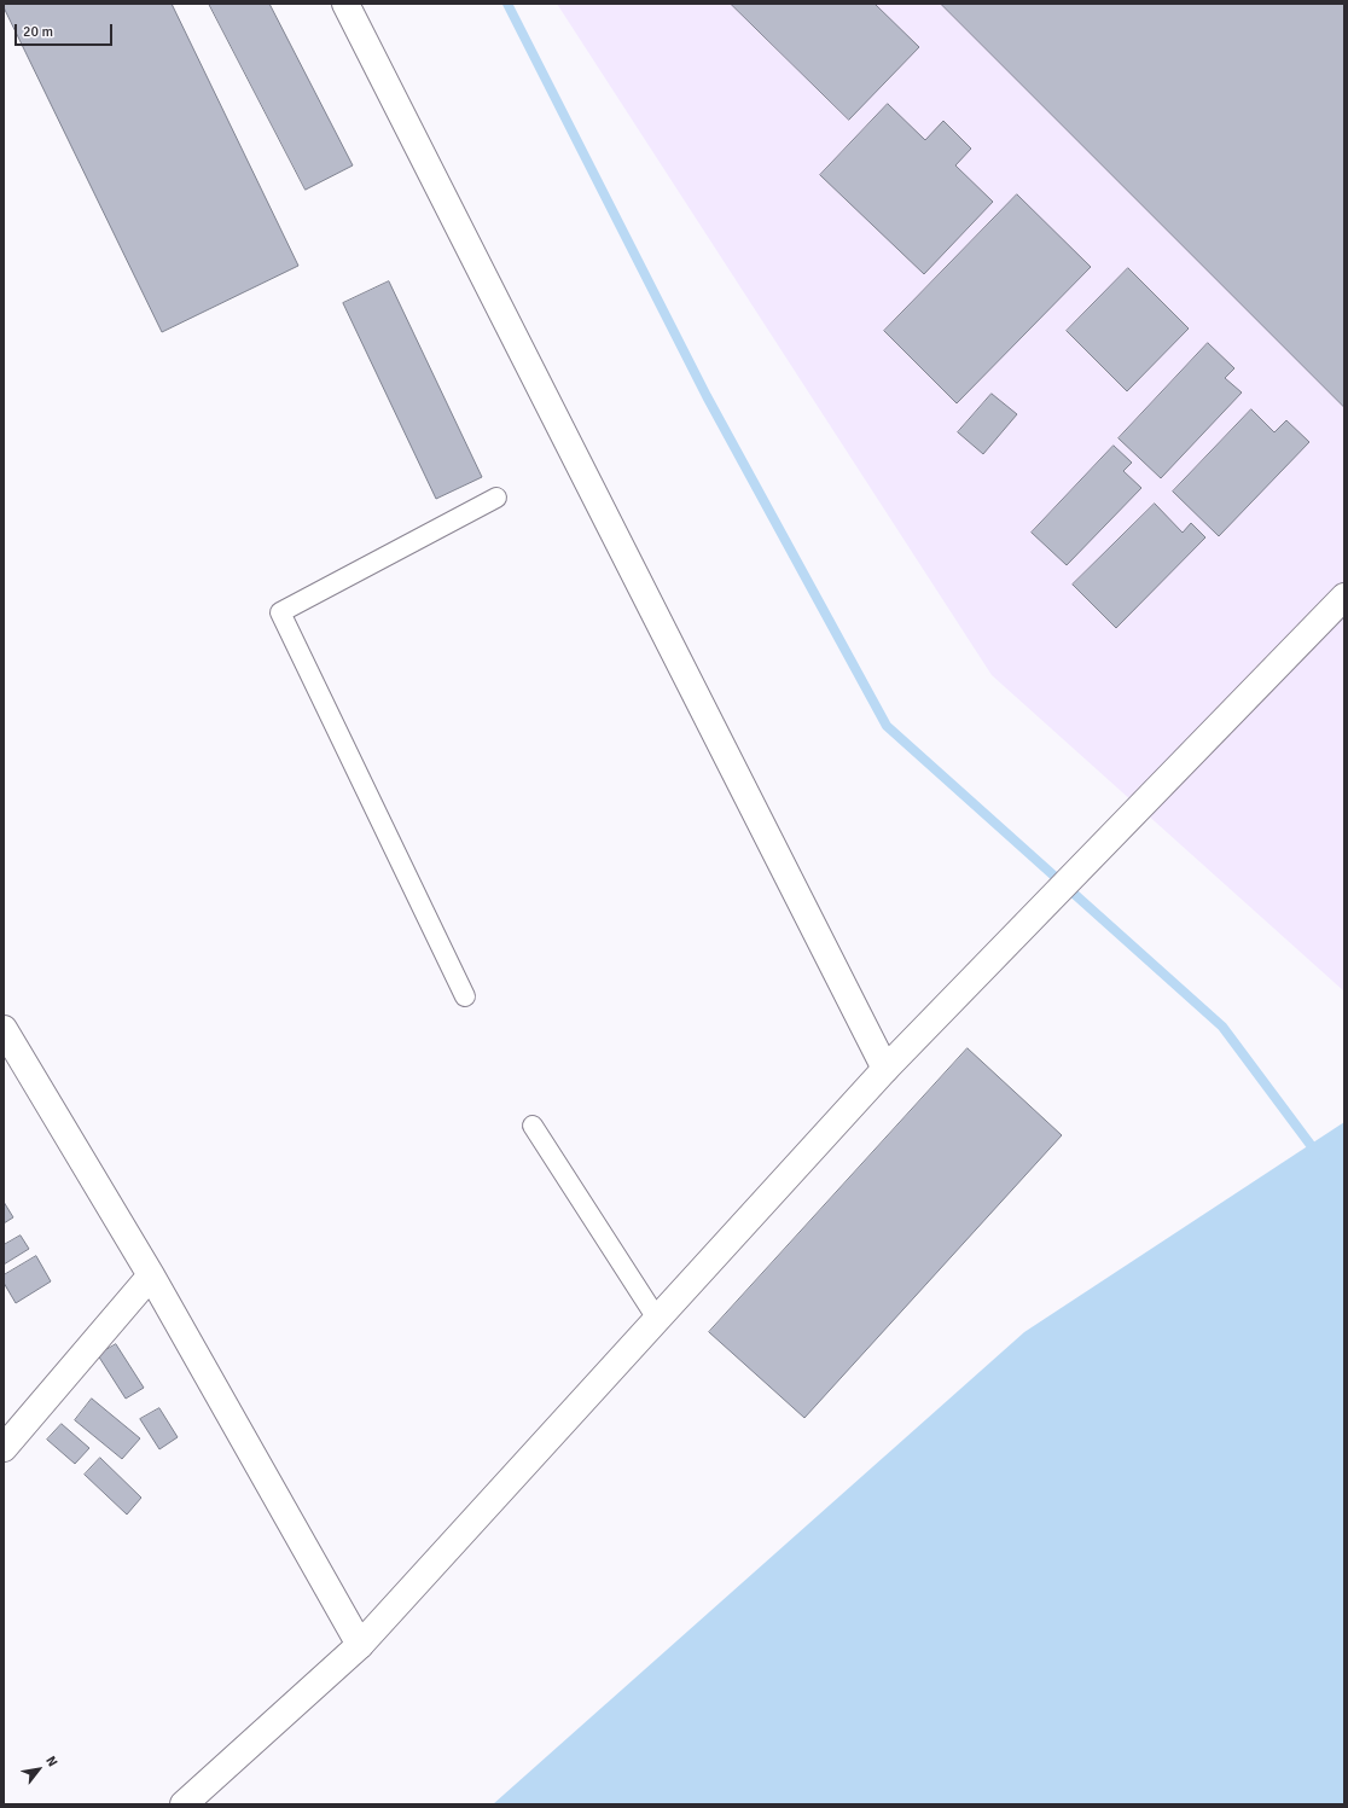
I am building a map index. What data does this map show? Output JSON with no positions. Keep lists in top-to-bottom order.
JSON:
{
  "scale_bar": "20 m",
  "north": "top right"
}
